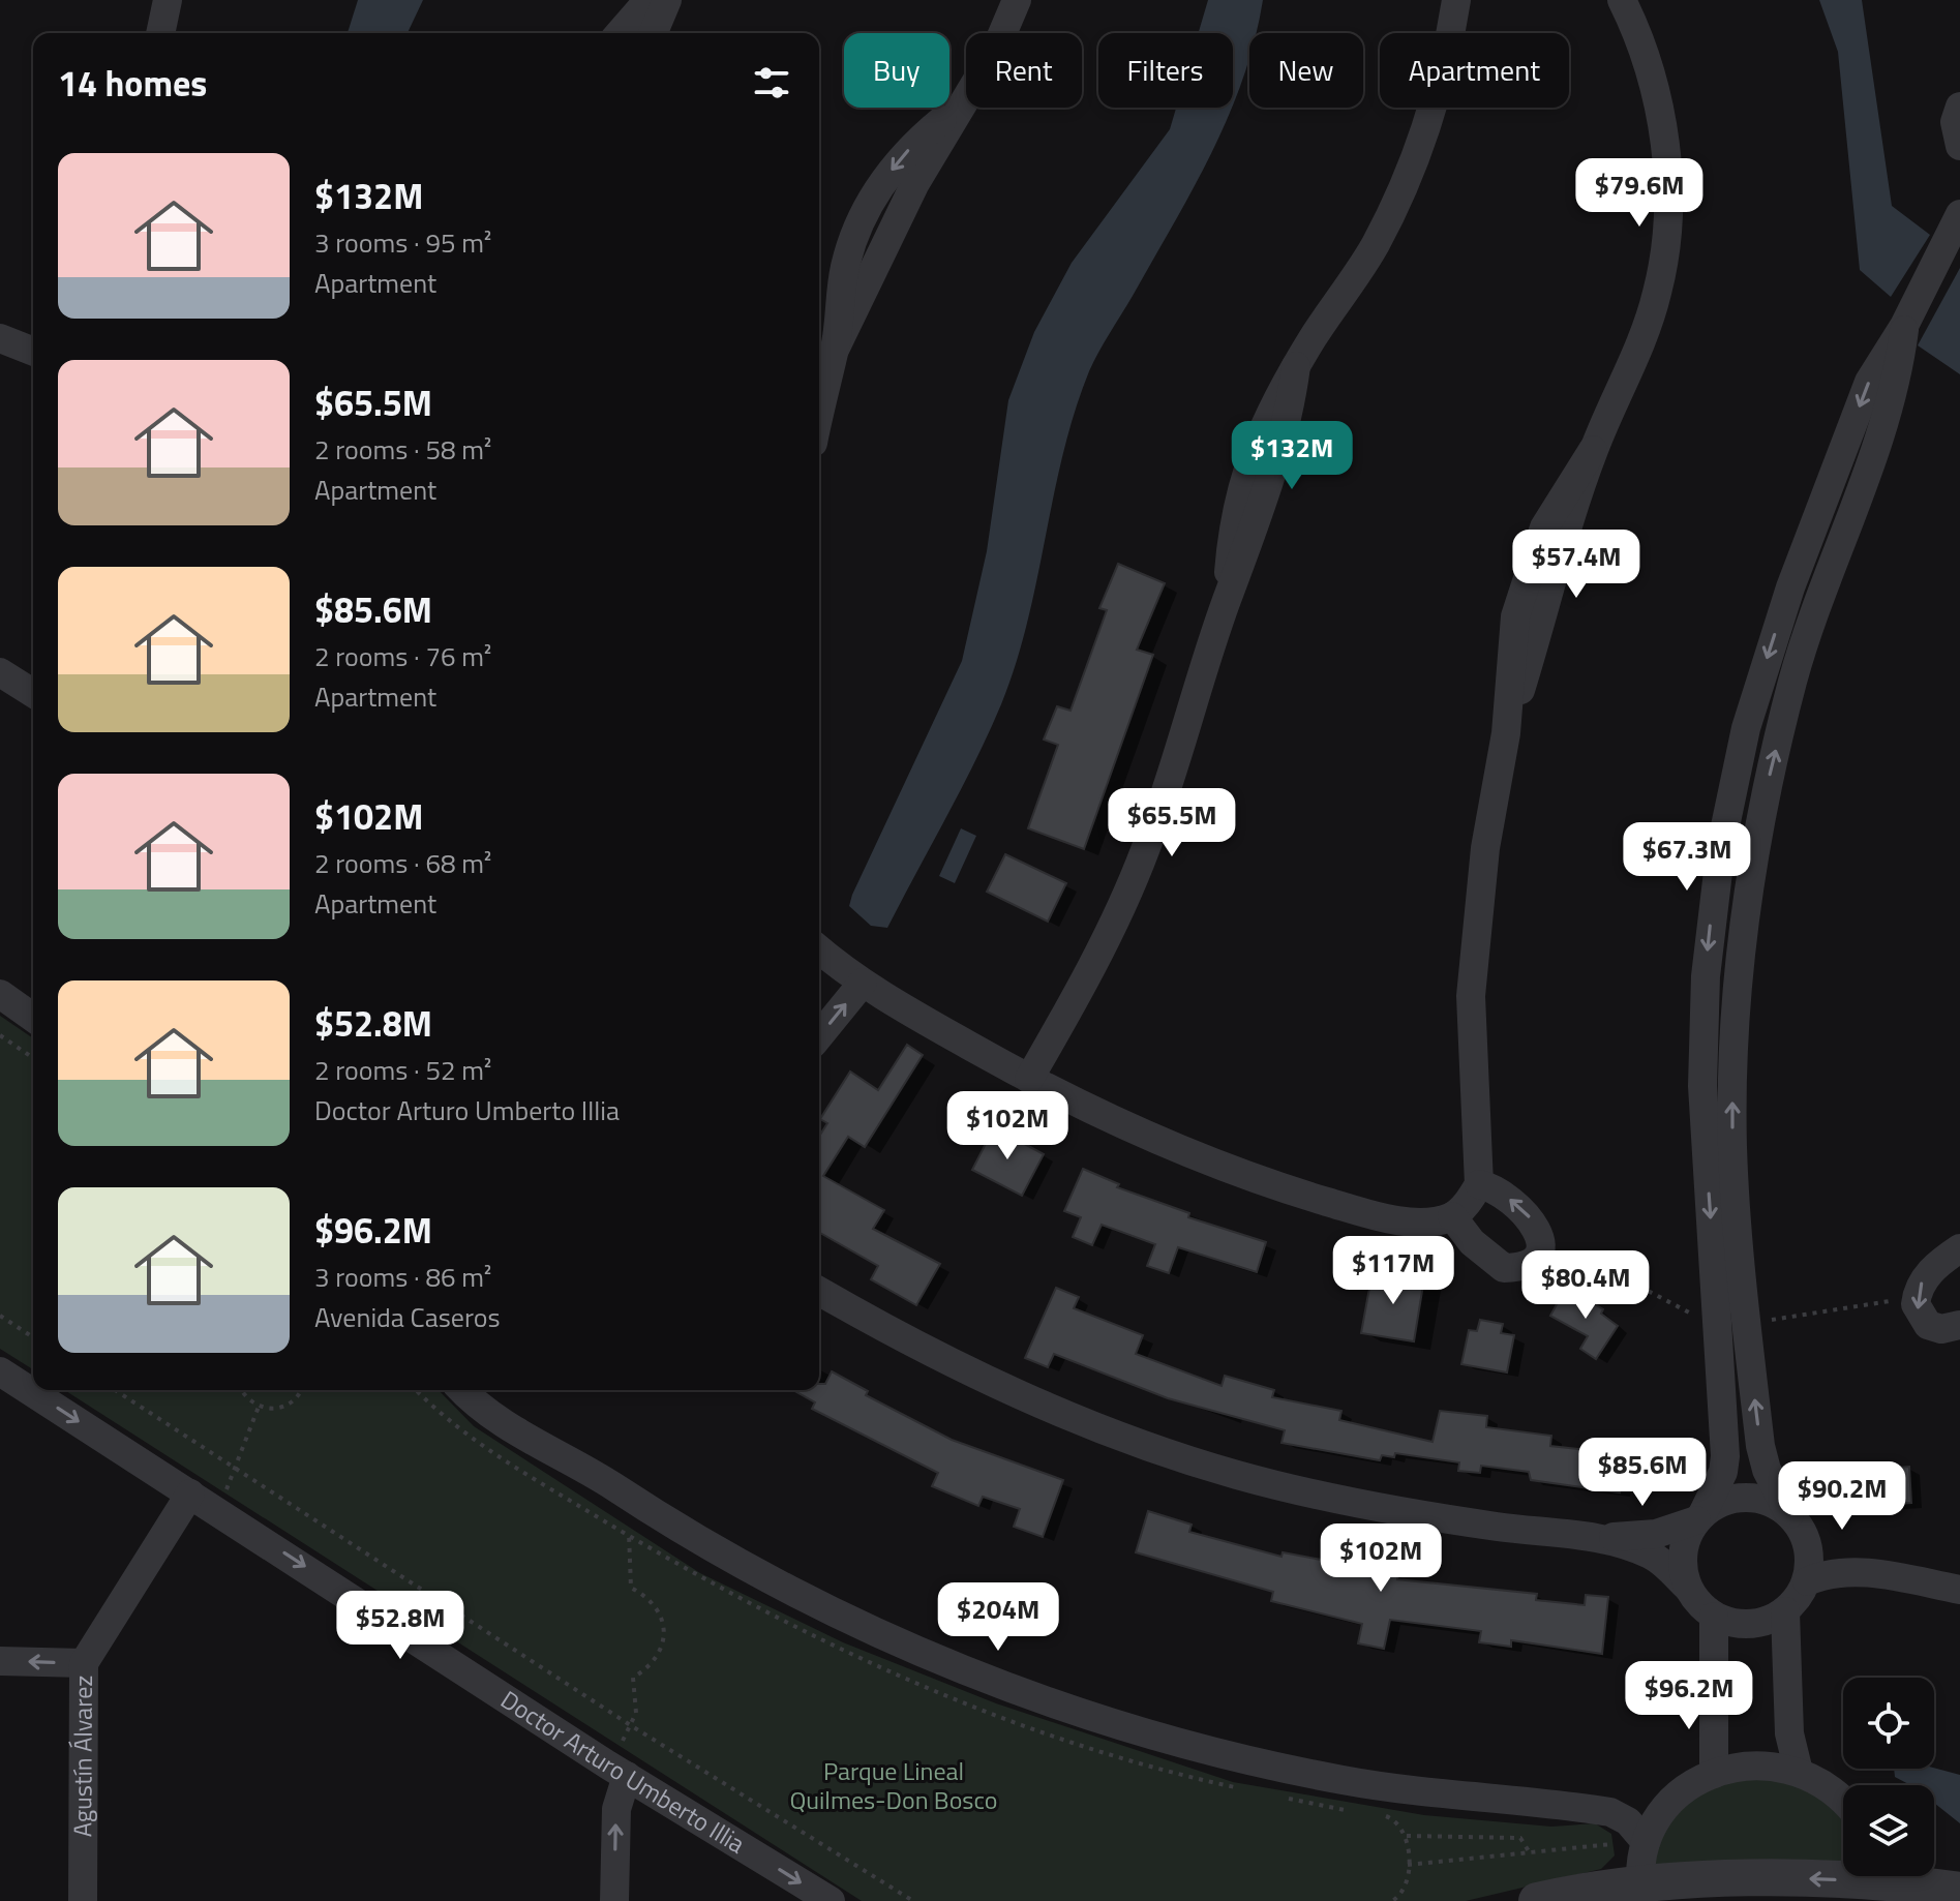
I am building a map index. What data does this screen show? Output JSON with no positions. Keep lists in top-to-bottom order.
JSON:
{
  "streets": {
    "street": ["Agustín Álvarez", "Doctor Arturo Umberto Illia"]
  },
  "crossings": [
    ["Agustín Álvarez", "Doctor Arturo Umberto Illia"]
  ],
  "parks": ["Parque Lineal Quilmes-Don Bosco"],
  "page": {
    "chip": [
      "Buy",
      "Rent",
      "Filters",
      "New",
      "Apartment"
    ],
    "heading": "14 homes",
    "list": [
      {
        "name": "$132M",
        "note": "3 rooms · 95 m² · Apartment"
      },
      {
        "name": "$65.5M",
        "note": "2 rooms · 58 m² · Apartment"
      },
      {
        "name": "$85.6M",
        "note": "2 rooms · 76 m² · Apartment"
      },
      {
        "name": "$102M",
        "note": "2 rooms · 68 m² · Apartment"
      },
      {
        "name": "$52.8M",
        "note": "2 rooms · 52 m² · Doctor Arturo Umberto Illia"
      },
      {
        "name": "$96.2M",
        "note": "3 rooms · 86 m² · Avenida Caseros"
      }
    ],
    "price": [
      "$79.6M",
      "$132M",
      "$57.4M",
      "$65.5M",
      "$67.3M",
      "$102M",
      "$117M",
      "$80.4M",
      "$85.6M",
      "$90.2M",
      "$102M",
      "$204M",
      "$52.8M",
      "$96.2M"
    ]
  }
}
